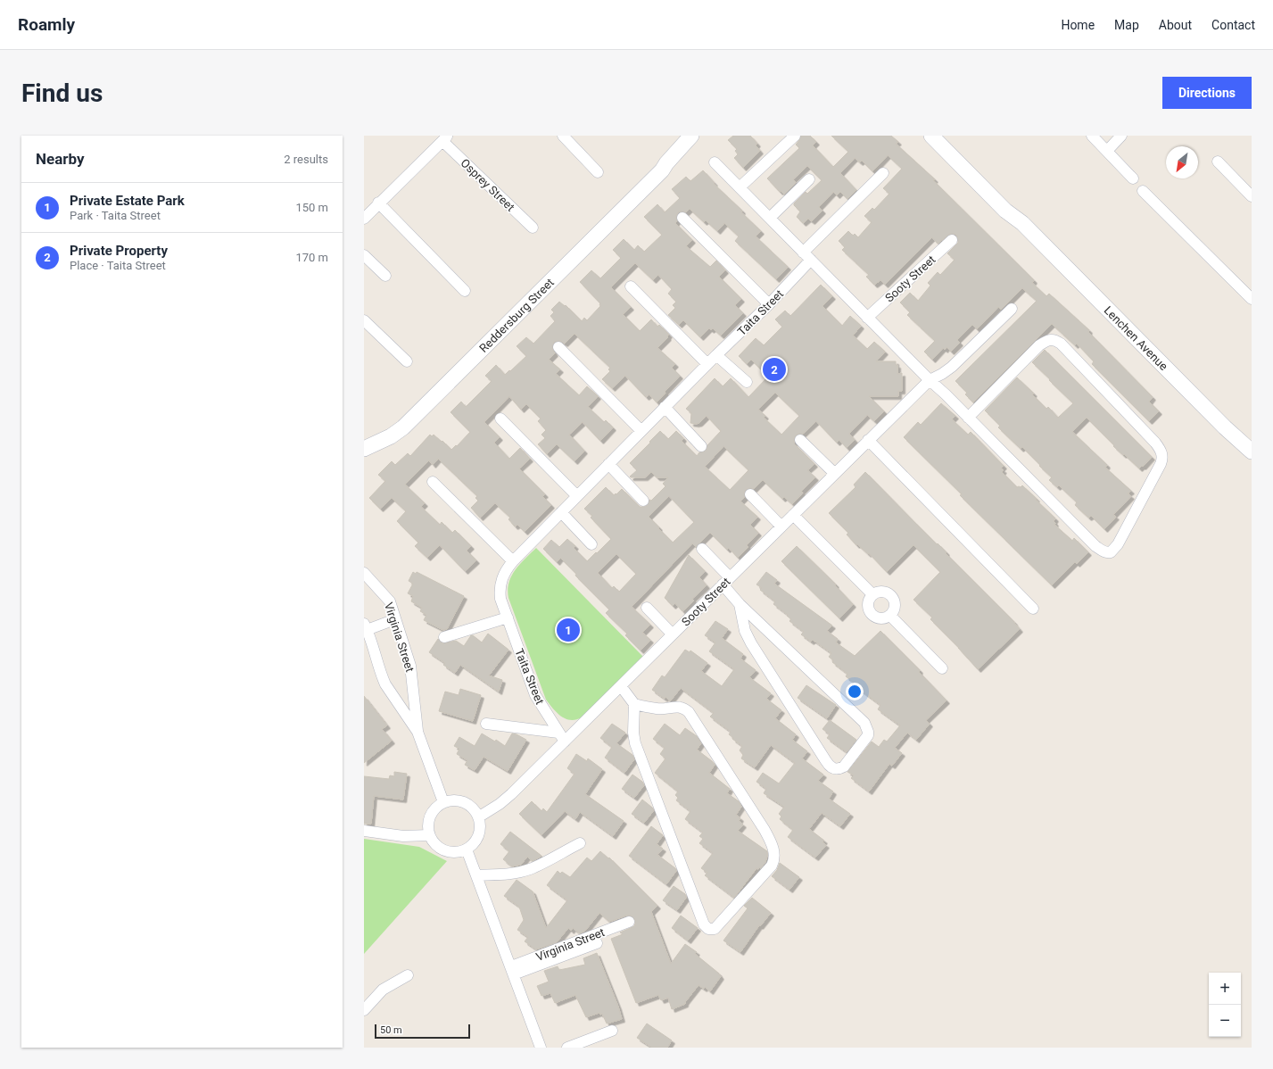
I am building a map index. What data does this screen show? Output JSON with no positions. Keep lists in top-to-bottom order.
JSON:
{
  "streets": {
    "main road": ["Reddersburg Street", "Lenchen Avenue"],
    "street": [
      "Osprey Street",
      "Sooty Street",
      "Taita Street",
      "Virginia Street"
    ]
  },
  "crossings": [
    ["Sooty Street", "Taita Street"],
    ["Sooty Street", "Virginia Street"]
  ],
  "scale_bar": "50 m",
  "north": "bottom left",
  "page": {
    "header": "Roamly",
    "nav": [
      "Home",
      "Map",
      "About",
      "Contact"
    ],
    "buttons": "Directions",
    "title": "Find us",
    "heading": ["Nearby", "2 results"],
    "list": [
      {
        "mark": "1",
        "name": "Private Estate Park",
        "note": "Park · Taita Street",
        "value": "150 m"
      },
      {
        "mark": "2",
        "name": "Private Property",
        "note": "Place · Taita Street",
        "value": "170 m"
      }
    ],
    "pins": ["2", "1"],
    "map_buttons": ["+", "−"],
    "scale": "50 m"
  }
}
